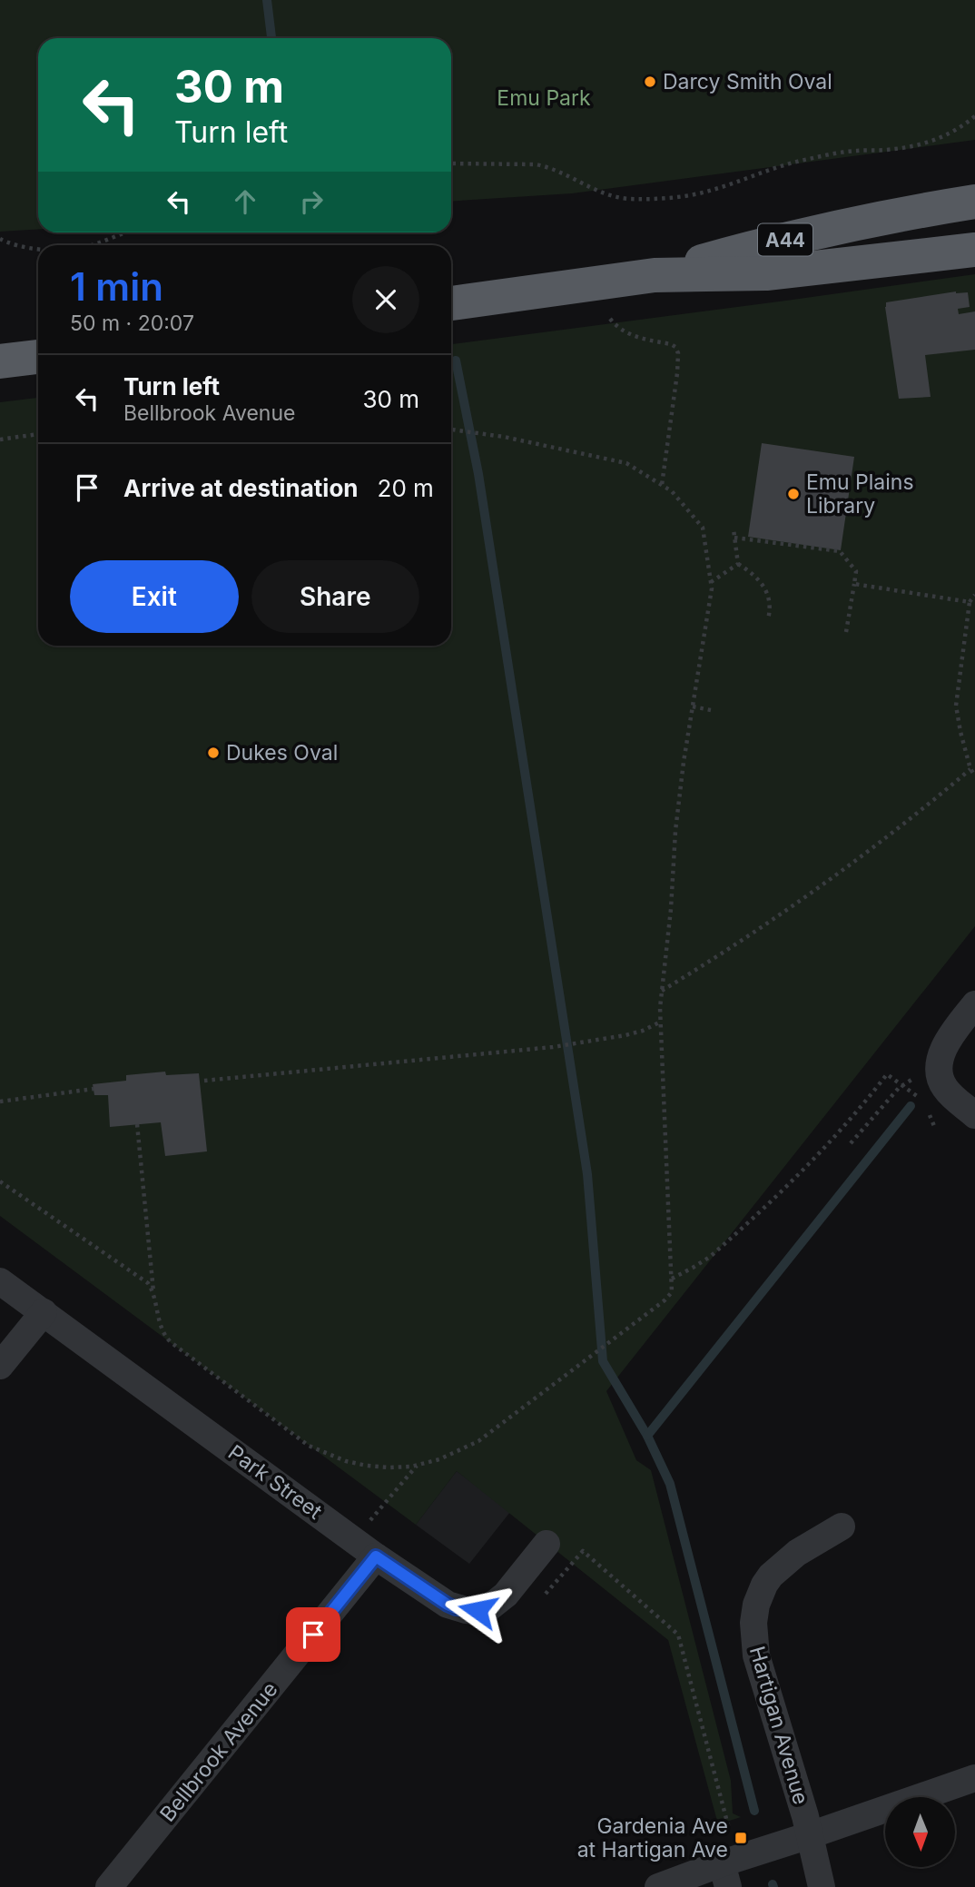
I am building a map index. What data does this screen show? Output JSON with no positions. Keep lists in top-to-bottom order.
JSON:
{
  "streets": {
    "highway": ["A44"],
    "street": ["Park Street", "Hartigan Avenue", "Bellbrook Avenue"]
  },
  "crossings": [
    ["Park Street", "Bellbrook Avenue"]
  ],
  "parks": ["Emu Park"],
  "places": {
    "other": ["Darcy Smith Oval", "Emu Plains Library", "Dukes Oval"],
    "transit": ["Gardenia Ave at Hartigan Ave"]
  },
  "north": "bottom",
  "page": {
    "turn": ["30 m", "Turn left"],
    "heading": ["1 min", "50 m · 20:07"],
    "list": [
      {
        "name": "Turn left",
        "note": "Bellbrook Avenue",
        "value": "30 m"
      },
      {
        "name": "Arrive at destination",
        "value": "20 m"
      }
    ],
    "buttons": ["Exit", "Share"]
  }
}
